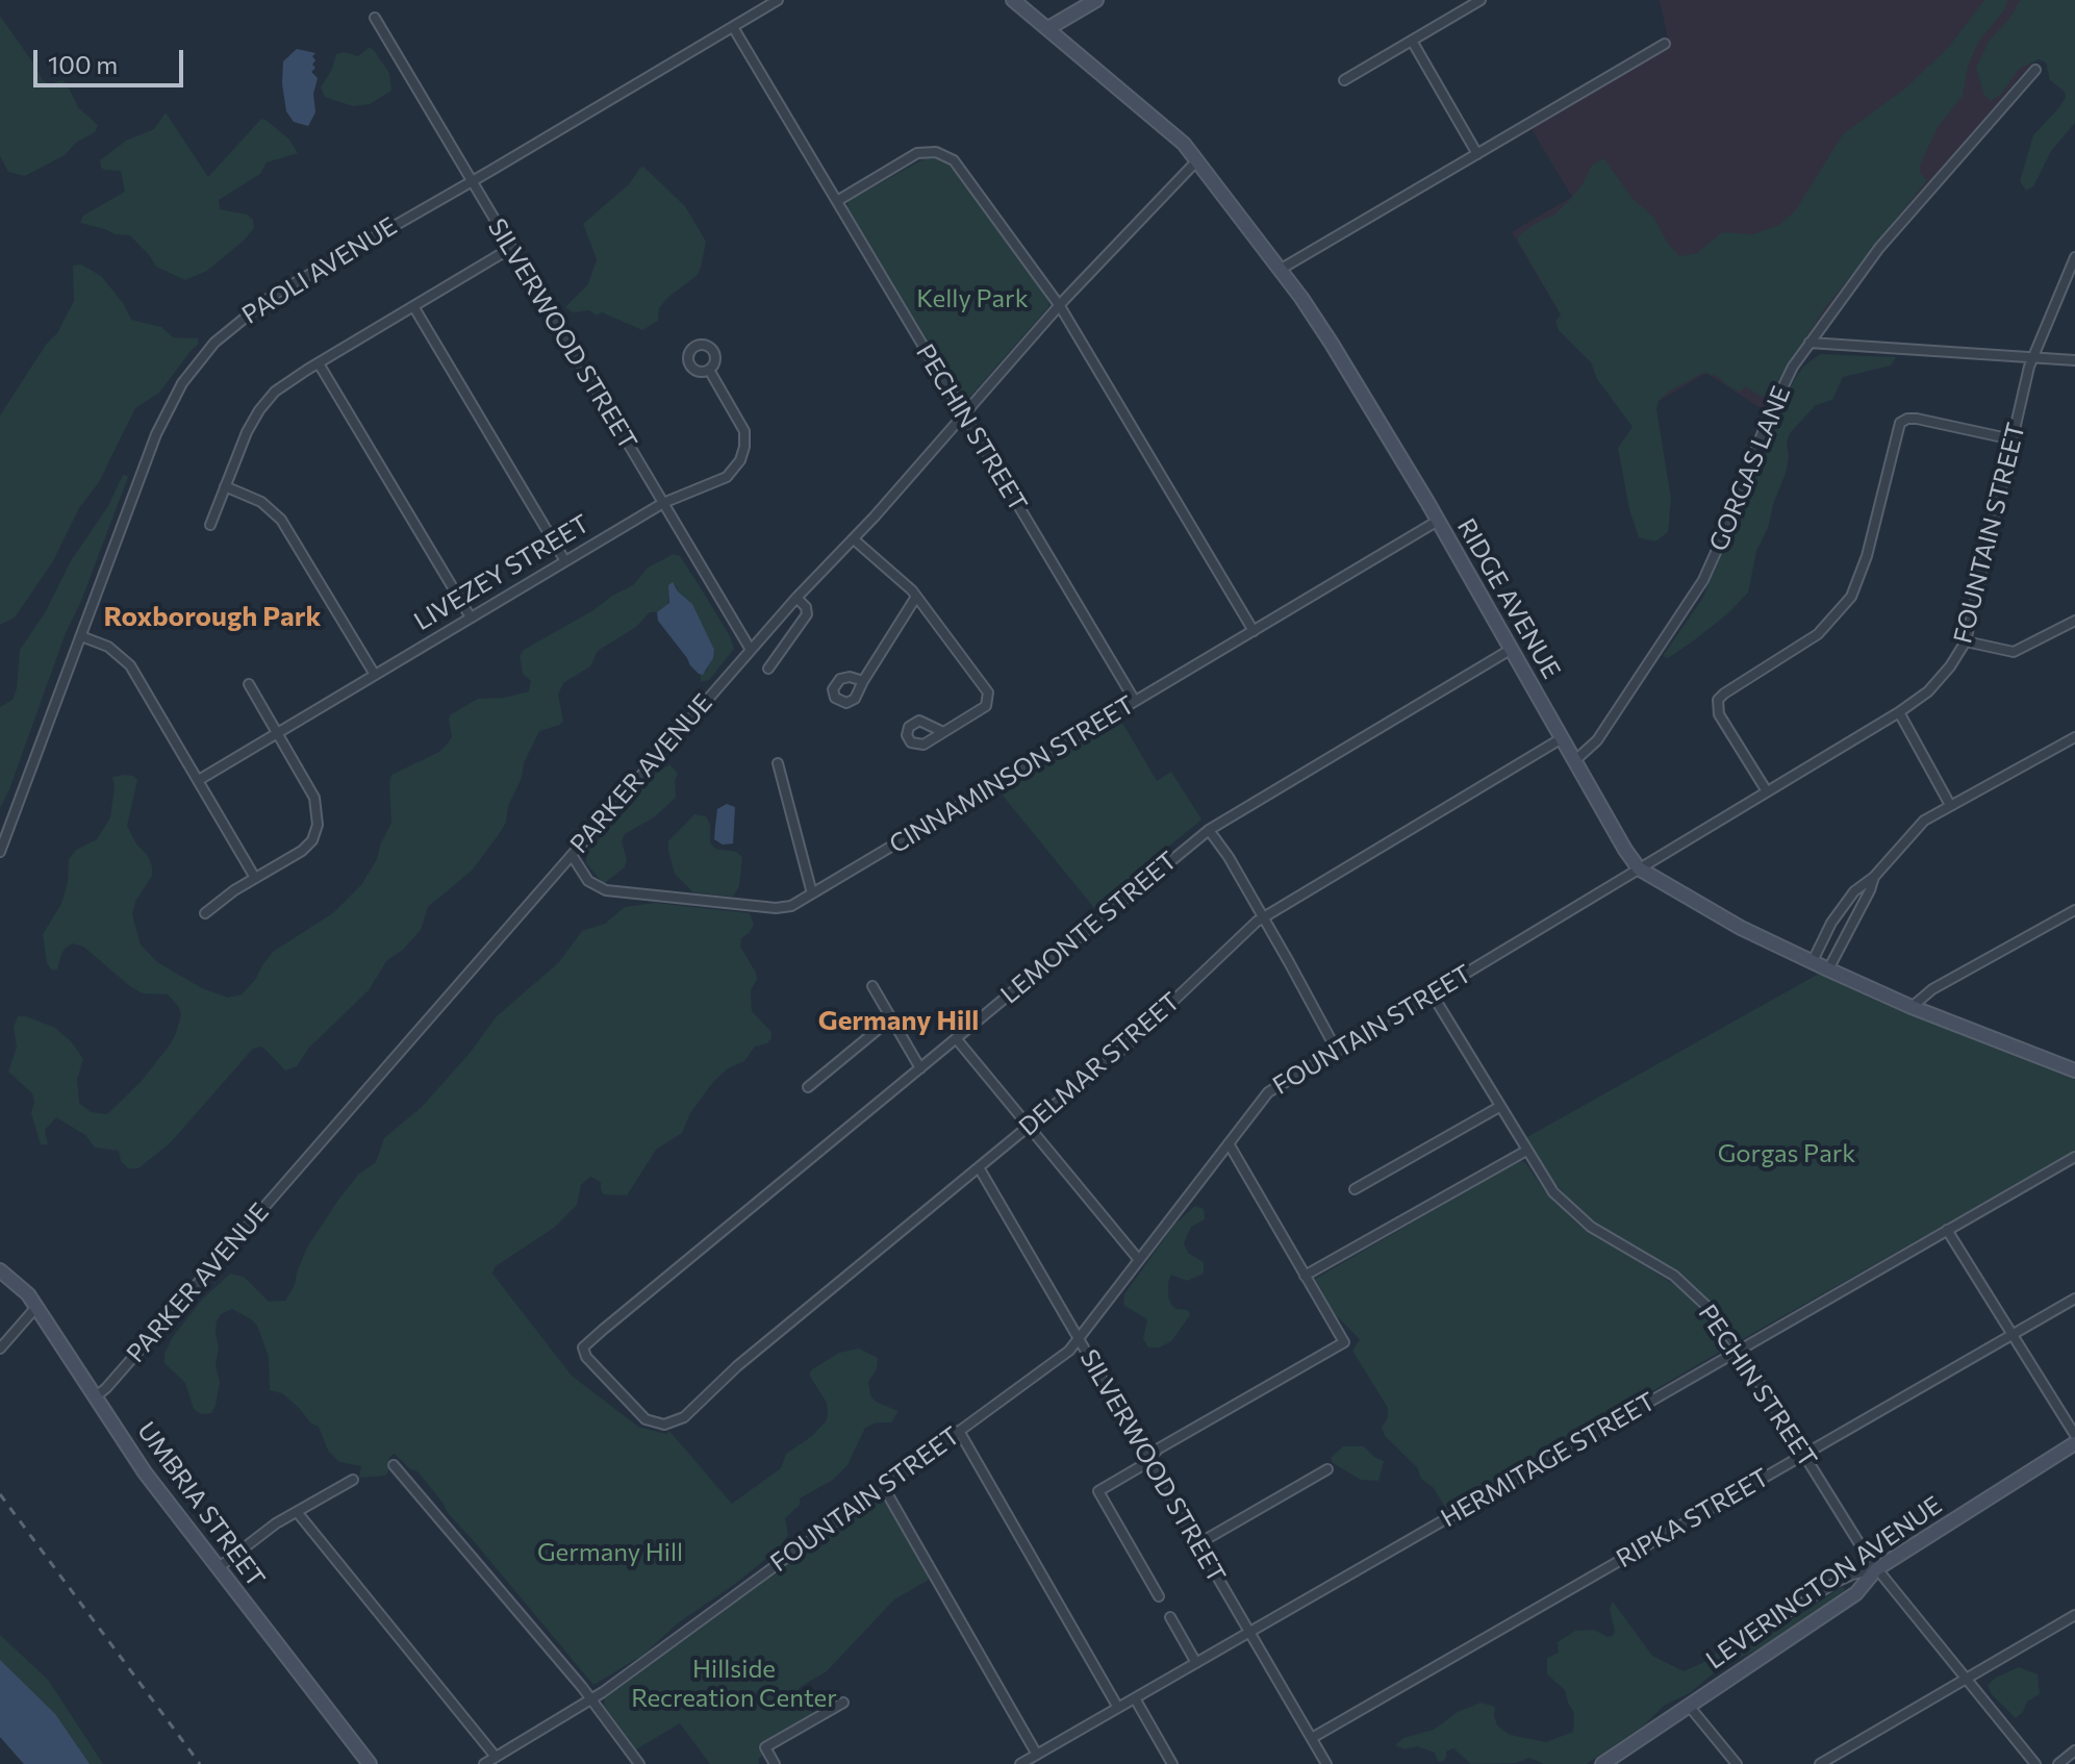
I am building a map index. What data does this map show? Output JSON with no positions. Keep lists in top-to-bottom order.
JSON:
{
  "streets": {
    "main road": ["RIDGE AVENUE", "UMBRIA STREET", "LEVERINGTON AVENUE"],
    "street": [
      "PAOLI AVENUE",
      "SILVERWOOD STREET",
      "PECHIN STREET",
      "GORGAS LANE",
      "FOUNTAIN STREET",
      "LIVEZEY STREET",
      "PARKER AVENUE",
      "CINNAMINSON STREET",
      "LEMONTE STREET",
      "DELMAR STREET",
      "HERMITAGE STREET",
      "RIPKA STREET"
    ]
  },
  "crossings": [
    ["PAOLI AVENUE", "SILVERWOOD STREET"],
    ["PAOLI AVENUE", "PECHIN STREET"],
    ["SILVERWOOD STREET", "FOUNTAIN STREET"],
    ["SILVERWOOD STREET", "LIVEZEY STREET"],
    ["SILVERWOOD STREET", "PARKER AVENUE"],
    ["SILVERWOOD STREET", "DELMAR STREET"],
    ["SILVERWOOD STREET", "HERMITAGE STREET"],
    ["SILVERWOOD STREET", "RIPKA STREET"],
    ["PECHIN STREET", "FOUNTAIN STREET"],
    ["PECHIN STREET", "PARKER AVENUE"],
    ["PECHIN STREET", "CINNAMINSON STREET"],
    ["PECHIN STREET", "HERMITAGE STREET"],
    ["PECHIN STREET", "RIPKA STREET"],
    ["PECHIN STREET", "LEVERINGTON AVENUE"],
    ["GORGAS LANE", "RIDGE AVENUE"],
    ["FOUNTAIN STREET", "RIDGE AVENUE"],
    ["RIDGE AVENUE", "PARKER AVENUE"],
    ["RIDGE AVENUE", "CINNAMINSON STREET"],
    ["RIDGE AVENUE", "LEMONTE STREET"],
    ["RIDGE AVENUE", "DELMAR STREET"],
    ["PARKER AVENUE", "CINNAMINSON STREET"],
    ["PARKER AVENUE", "UMBRIA STREET"],
    ["LEMONTE STREET", "DELMAR STREET"]
  ],
  "districts": ["Roxborough Park", "Germany Hill"],
  "parks": [
    "Kelly Park",
    "Gorgas Park",
    "Germany Hill",
    "Hillside Recreation Center"
  ],
  "scale_bar": "100 m"
}
